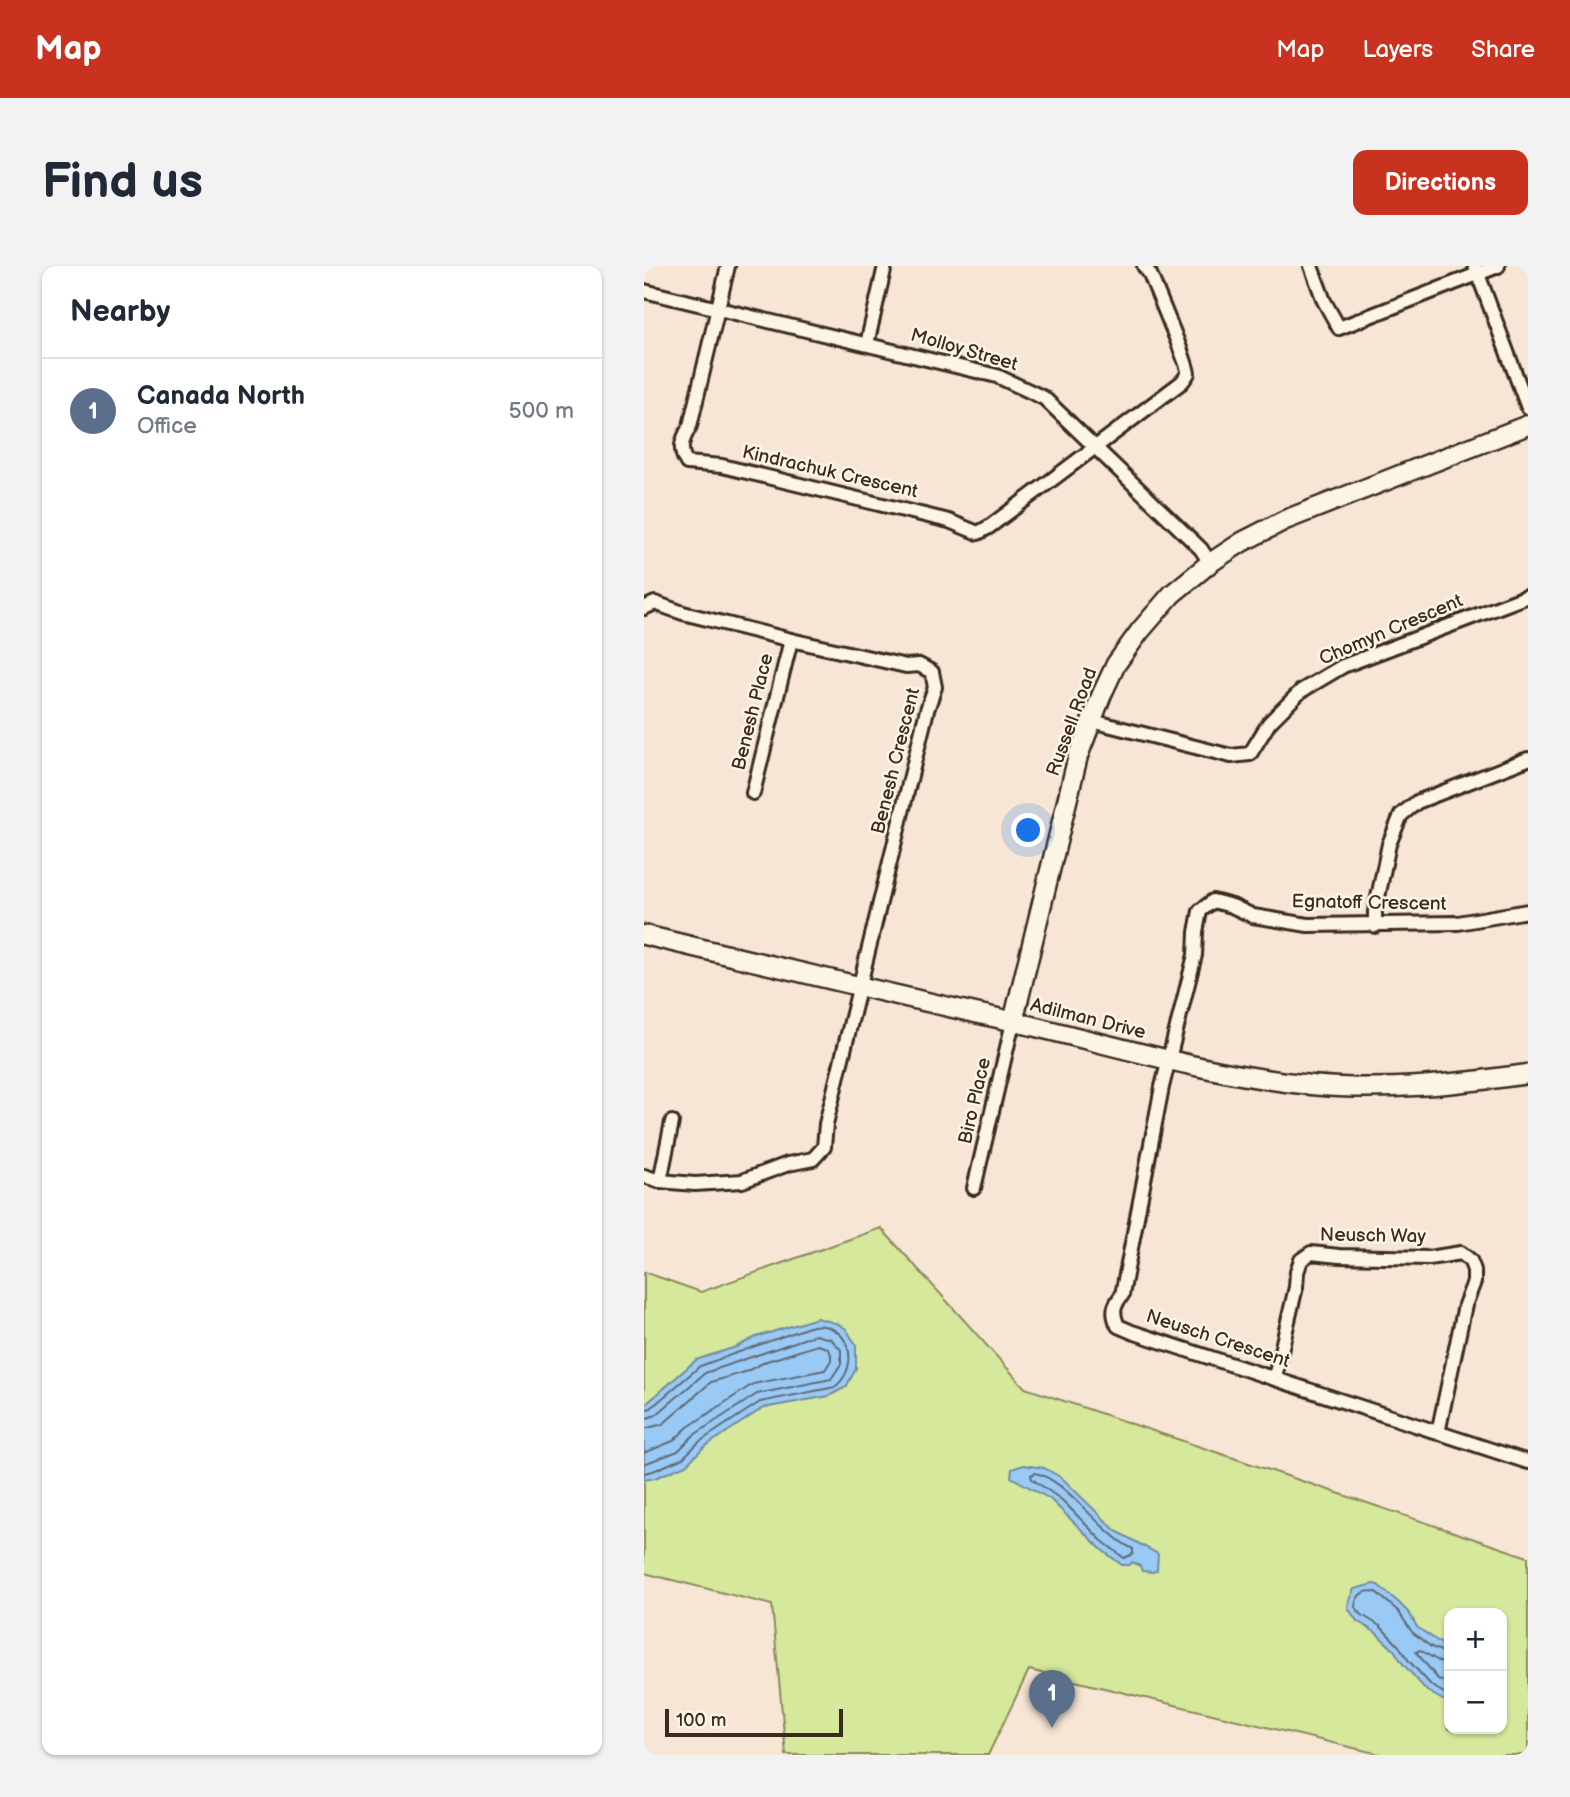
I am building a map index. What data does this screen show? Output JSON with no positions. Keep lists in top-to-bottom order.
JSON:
{
  "streets": {
    "street": [
      "Molloy Street",
      "Kindrachuk Crescent",
      "Chomyn Crescent",
      "Benesh Place",
      "Russell Road",
      "Benesh Crescent",
      "Egnatoff Crescent",
      "Adilman Drive",
      "Biro Place",
      "Neusch Way",
      "Neusch Crescent"
    ]
  },
  "crossings": [
    ["Molloy Street", "Kindrachuk Crescent"],
    ["Molloy Street", "Russell Road"],
    ["Chomyn Crescent", "Russell Road"],
    ["Benesh Place", "Benesh Crescent"],
    ["Russell Road", "Adilman Drive"],
    ["Russell Road", "Biro Place"],
    ["Benesh Crescent", "Adilman Drive"],
    ["Egnatoff Crescent", "Adilman Drive"],
    ["Egnatoff Crescent", "Neusch Crescent"],
    ["Adilman Drive", "Biro Place"],
    ["Adilman Drive", "Neusch Crescent"],
    ["Neusch Way", "Neusch Crescent"]
  ],
  "scale_bar": "100 m",
  "page": {
    "header": "Map",
    "nav": ["Map", "Layers", "Share"],
    "buttons": "Directions",
    "title": "Find us",
    "heading": "Nearby",
    "list": [
      {
        "mark": "1",
        "name": "Canada North",
        "note": "Office",
        "value": "500 m"
      }
    ],
    "map_buttons": ["+", "−"],
    "pins": "1",
    "scale": "100 m"
  }
}
